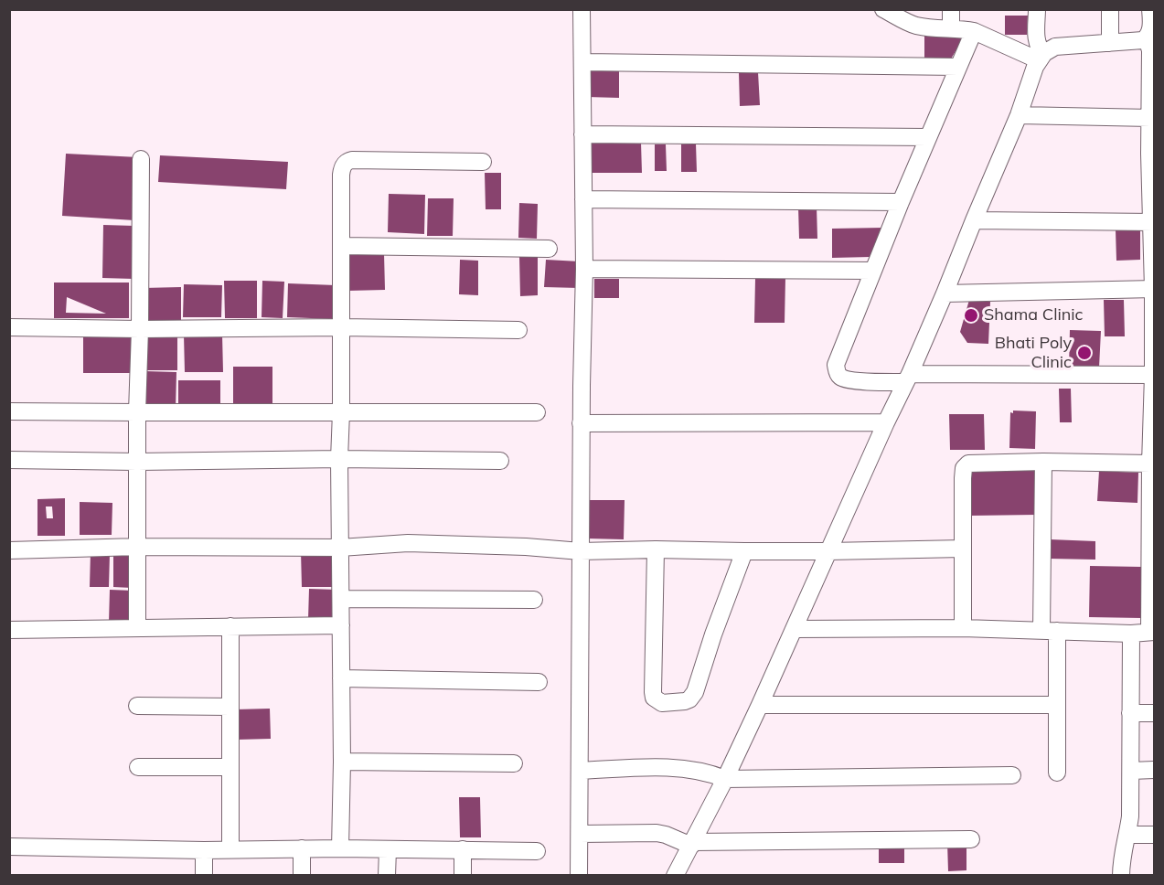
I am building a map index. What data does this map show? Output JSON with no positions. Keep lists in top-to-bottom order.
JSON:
{
  "places": ["Shama Clinic", "Bhati Poly Clinic"]
}
